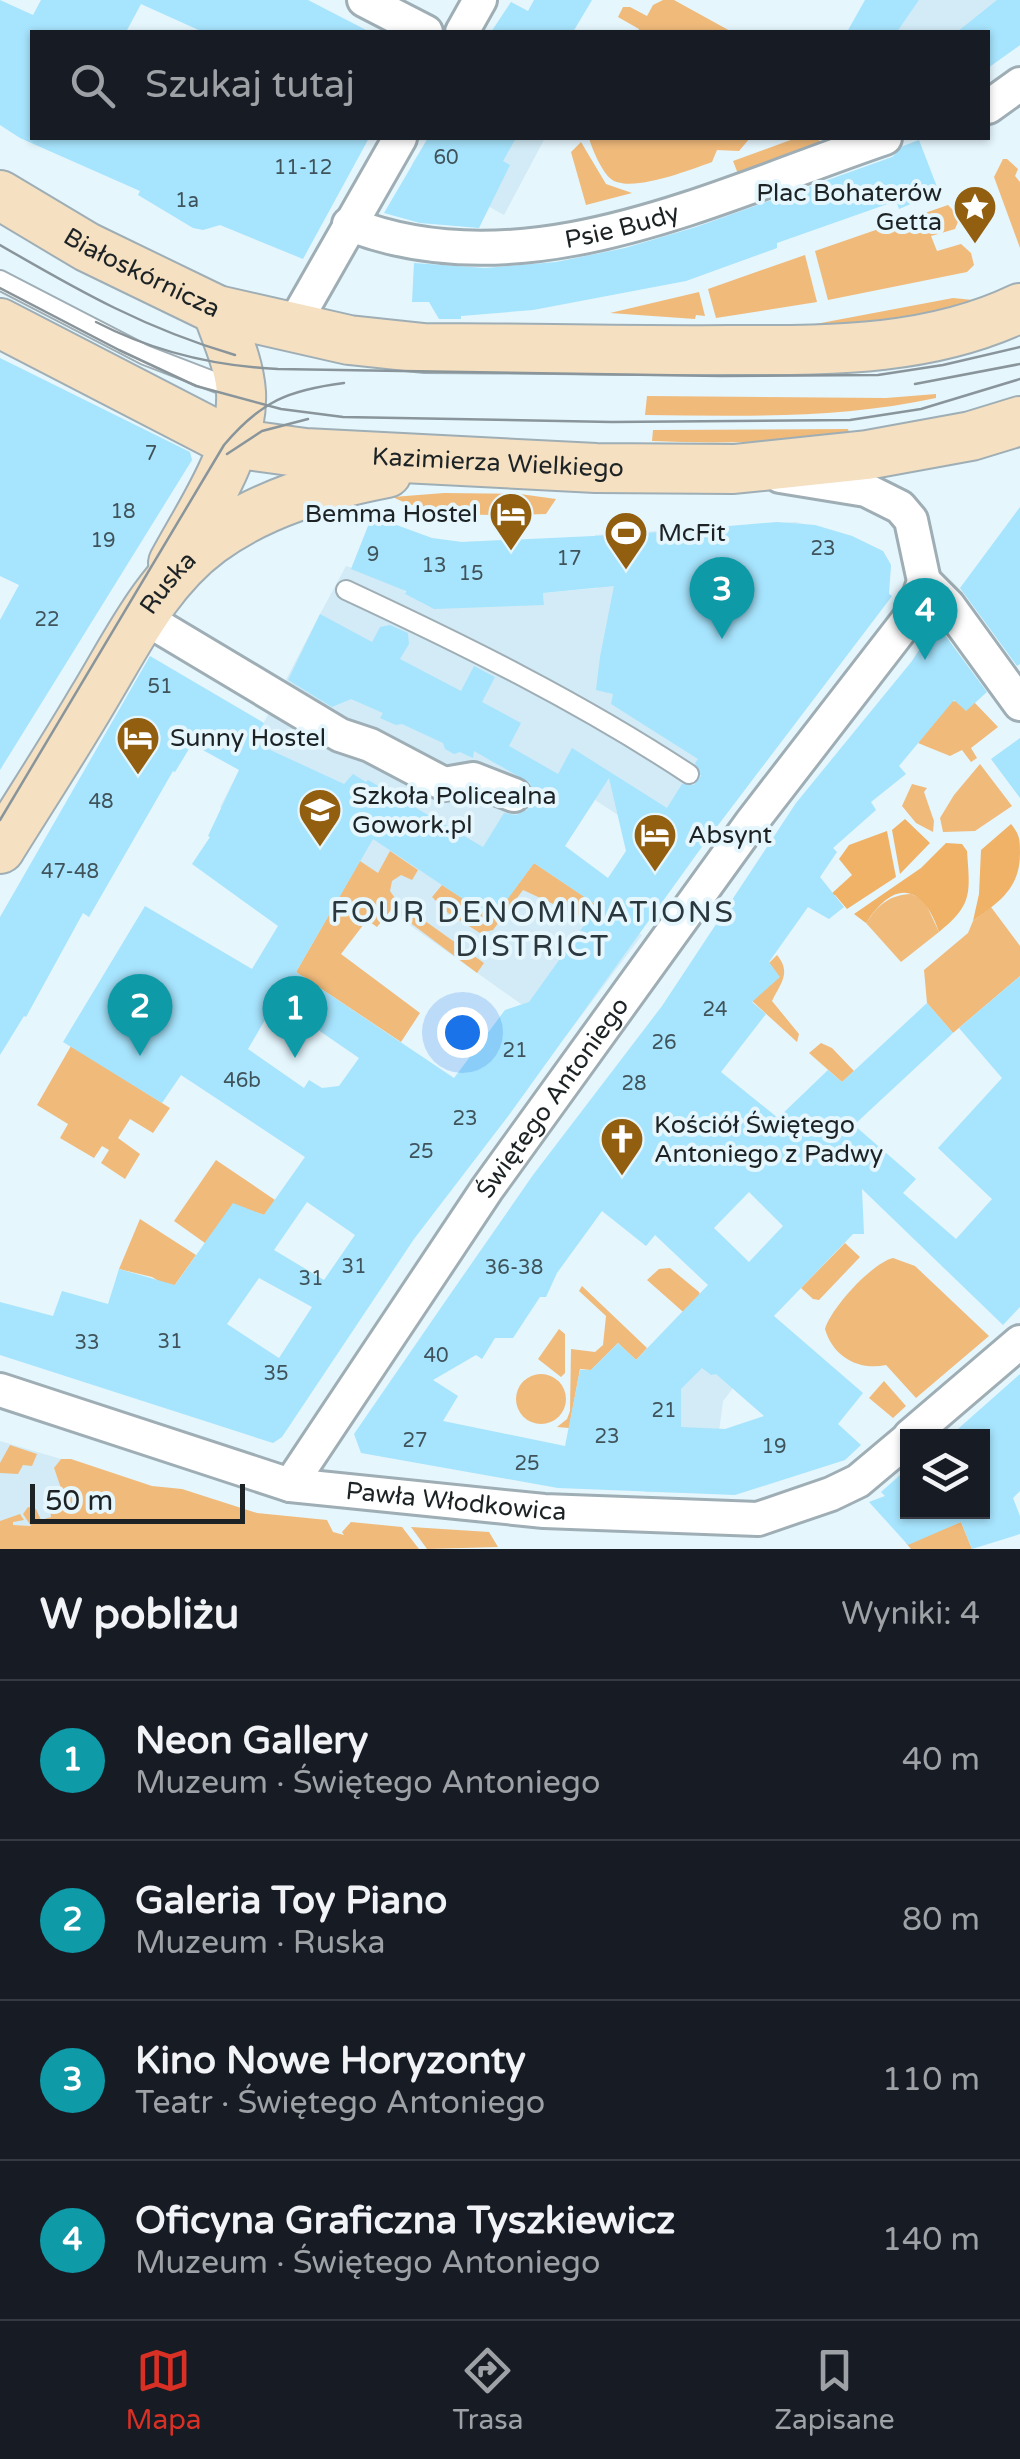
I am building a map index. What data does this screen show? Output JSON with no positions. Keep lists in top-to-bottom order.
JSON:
{
  "streets": {
    "main road": ["Białoskórnicza", "Kazimierza Wielkiego", "Ruska"],
    "street": ["Psie Budy", "Świętego Antoniego", "Pawła Włodkowica"]
  },
  "crossings": [
    ["Kazimierza Wielkiego", "Ruska"],
    ["Świętego Antoniego", "Pawła Włodkowica"]
  ],
  "districts": ["FOUR DENOMINATIONS DISTRICT"],
  "places": {
    "place": ["Plac Bohaterów Getta"],
    "hotel": ["Bemma Hostel", "Sunny Hostel", "Absynt"],
    "sports": ["McFit"],
    "school or university": ["Szkoła Policealna Gowork.pl"],
    "church": ["Kościół Świętego Antoniego z Padwy"]
  },
  "house_numbers": [
    "60",
    "11-12",
    "1a",
    "7",
    "18",
    "19",
    "23",
    "9",
    "17",
    "13",
    "15",
    "22",
    "51",
    "48",
    "47-48",
    "24",
    "26",
    "21",
    "46b",
    "28",
    "23",
    "25",
    "31",
    "36-38",
    "31",
    "31",
    "33",
    "40",
    "35",
    "21",
    "23",
    "27",
    "19",
    "25"
  ],
  "scale_bar": "50 m",
  "page": {
    "search": "Szukaj tutaj",
    "pins": [
      "3",
      "4",
      "2",
      "1"
    ],
    "scale": "50 m",
    "heading": ["W pobliżu", "Wyniki: 4"],
    "list": [
      {
        "mark": "1",
        "name": "Neon Gallery",
        "note": "Muzeum · Świętego Antoniego",
        "value": "40 m"
      },
      {
        "mark": "2",
        "name": "Galeria Toy Piano",
        "note": "Muzeum · Ruska",
        "value": "80 m"
      },
      {
        "mark": "3",
        "name": "Kino Nowe Horyzonty",
        "note": "Teatr · Świętego Antoniego",
        "value": "110 m"
      },
      {
        "mark": "4",
        "name": "Oficyna Graficzna Tyszkiewicz",
        "note": "Muzeum · Świętego Antoniego",
        "value": "140 m"
      }
    ],
    "nav": ["Mapa", "Trasa", "Zapisane"]
  }
}
